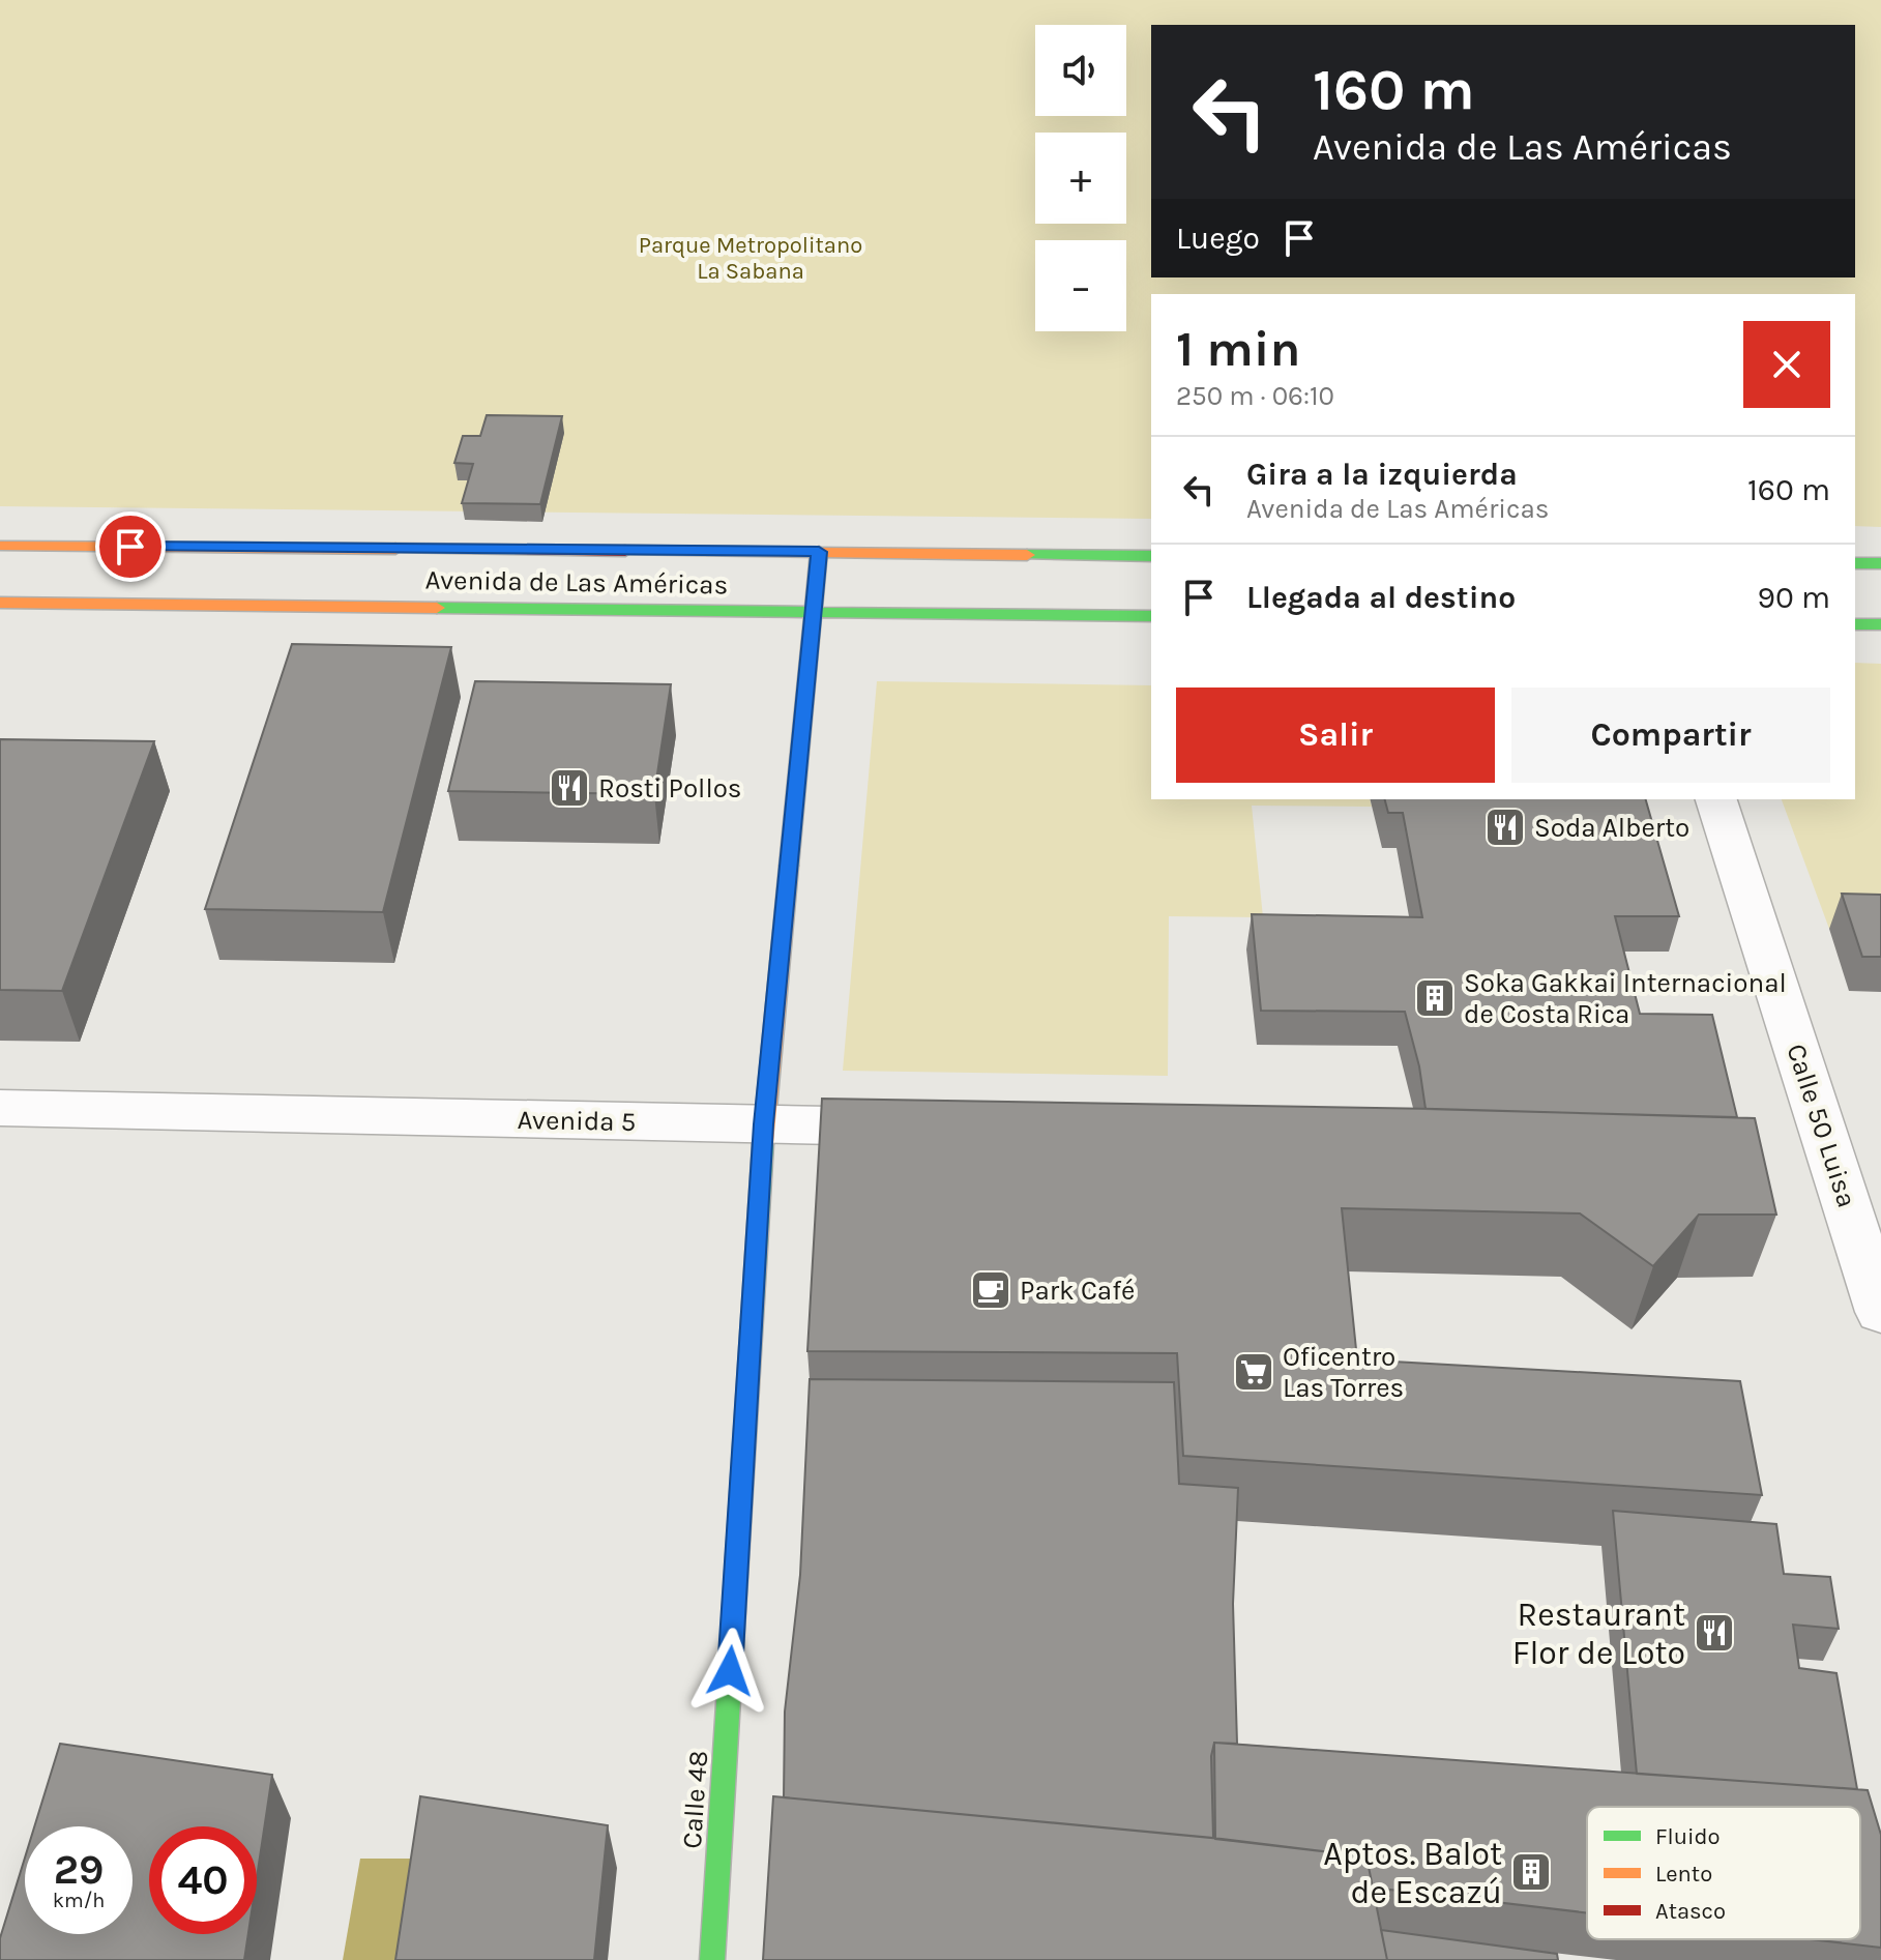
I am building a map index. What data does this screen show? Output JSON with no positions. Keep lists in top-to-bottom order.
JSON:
{
  "streets": {
    "main road": ["Avenida de Las Américas", "Calle 48"],
    "street": ["Avenida 5", "Calle 50 Luisa"]
  },
  "crossings": [
    ["Avenida de Las Américas", "Calle 48"],
    ["Avenida 5", "Calle 48"]
  ],
  "parks": ["Parque Metropolitano La Sabana"],
  "places": {
    "restaurant": ["Rosti Pollos", "Soda Alberto", "Restaurant Flor de Loto"],
    "building": ["Soka Gakkai Internacional de Costa Rica", "Aptos. Balot de Escazú"],
    "cafe": ["Park Café"],
    "supermarket": ["Oficentro Las Torres"]
  },
  "legend": ["Fluido", "Lento", "Atasco"],
  "page": {
    "map_buttons": ["+", "−"],
    "turn": ["160 m", "Avenida de Las Américas"],
    "then": "Luego",
    "heading": ["1 min", "250 m · 06:10"],
    "list": [
      {
        "name": "Gira a la izquierda",
        "note": "Avenida de Las Américas",
        "value": "160 m"
      },
      {
        "name": "Llegada al destino",
        "value": "90 m"
      }
    ],
    "buttons": ["Salir", "Compartir"],
    "speed": "29 km/h",
    "limit": "40"
  }
}
